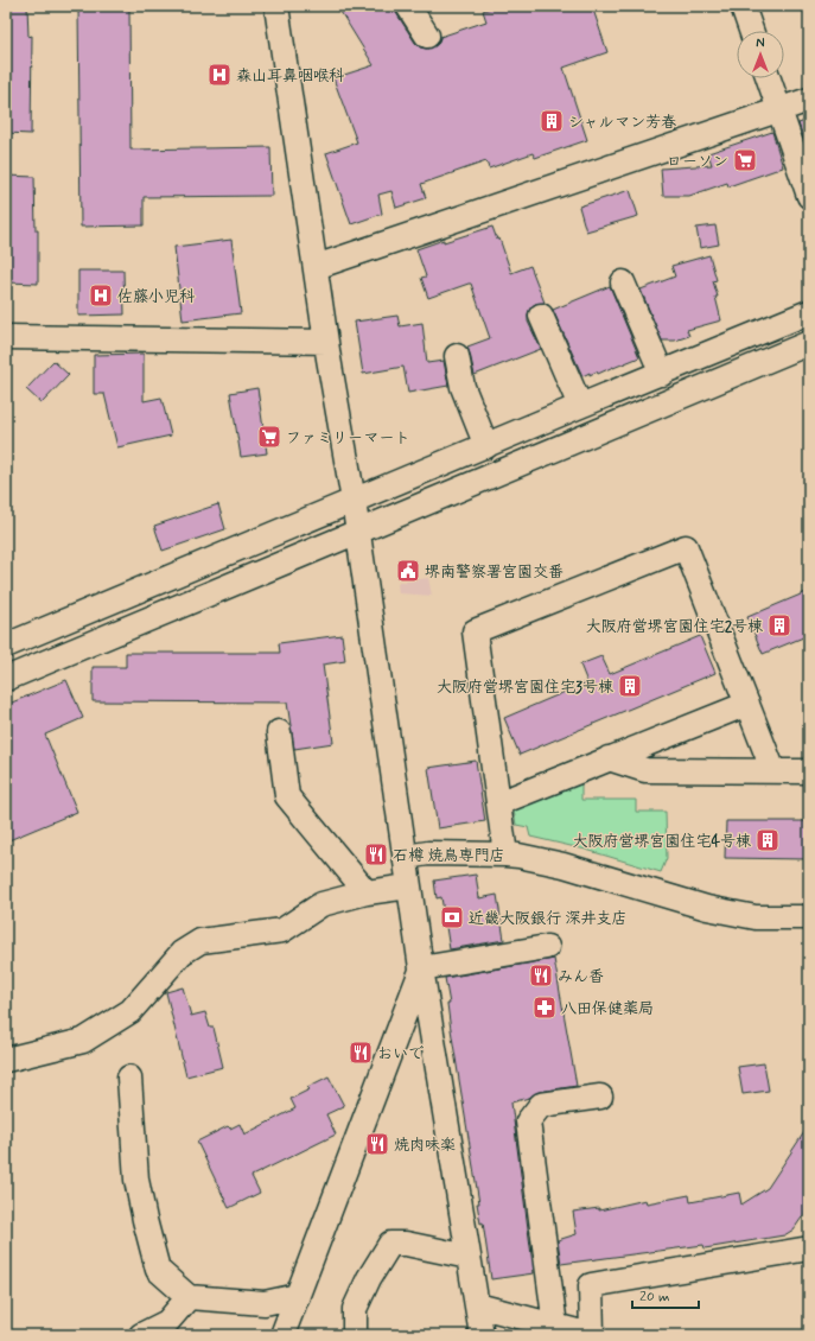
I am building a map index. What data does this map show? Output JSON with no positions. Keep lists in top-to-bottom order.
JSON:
{
  "places": {
    "hospital": ["森山耳鼻咽喉科", "佐藤小児科"],
    "building": [
      "シャルマン芳春",
      "大阪府営堺宮園住宅2号棟",
      "大阪府営堺宮園住宅3号棟",
      "大阪府営堺宮園住宅4号棟"
    ],
    "supermarket": ["ローソン", "ファミリーマート"],
    "public building": ["堺南警察署宮園交番"],
    "restaurant": [
      "石樽 焼鳥専門店",
      "みん香",
      "おいで",
      "焼肉味楽"
    ],
    "bank": ["近畿大阪銀行 深井支店"],
    "pharmacy": ["八田保健薬局"]
  },
  "scale_bar": "20 m",
  "north": "top"
}
